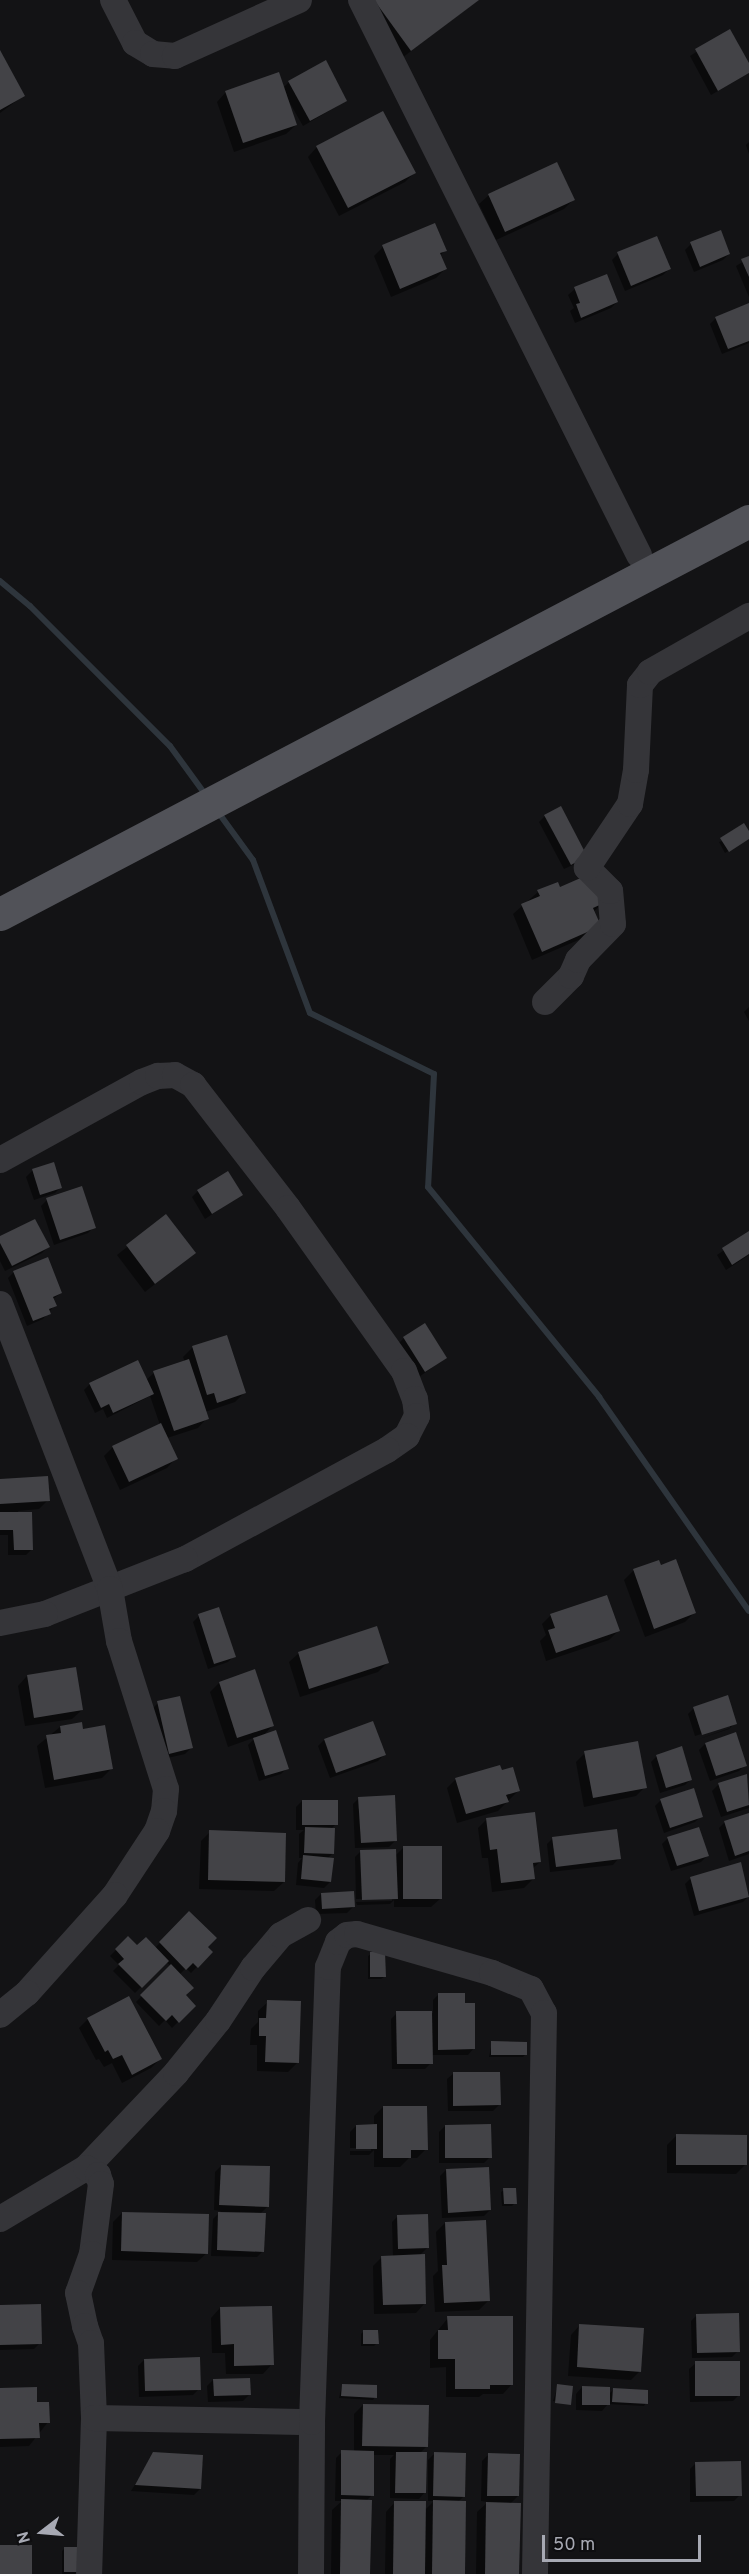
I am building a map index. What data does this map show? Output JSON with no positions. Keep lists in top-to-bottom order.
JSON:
{
  "scale_bar": "50 m",
  "north": "left"
}
